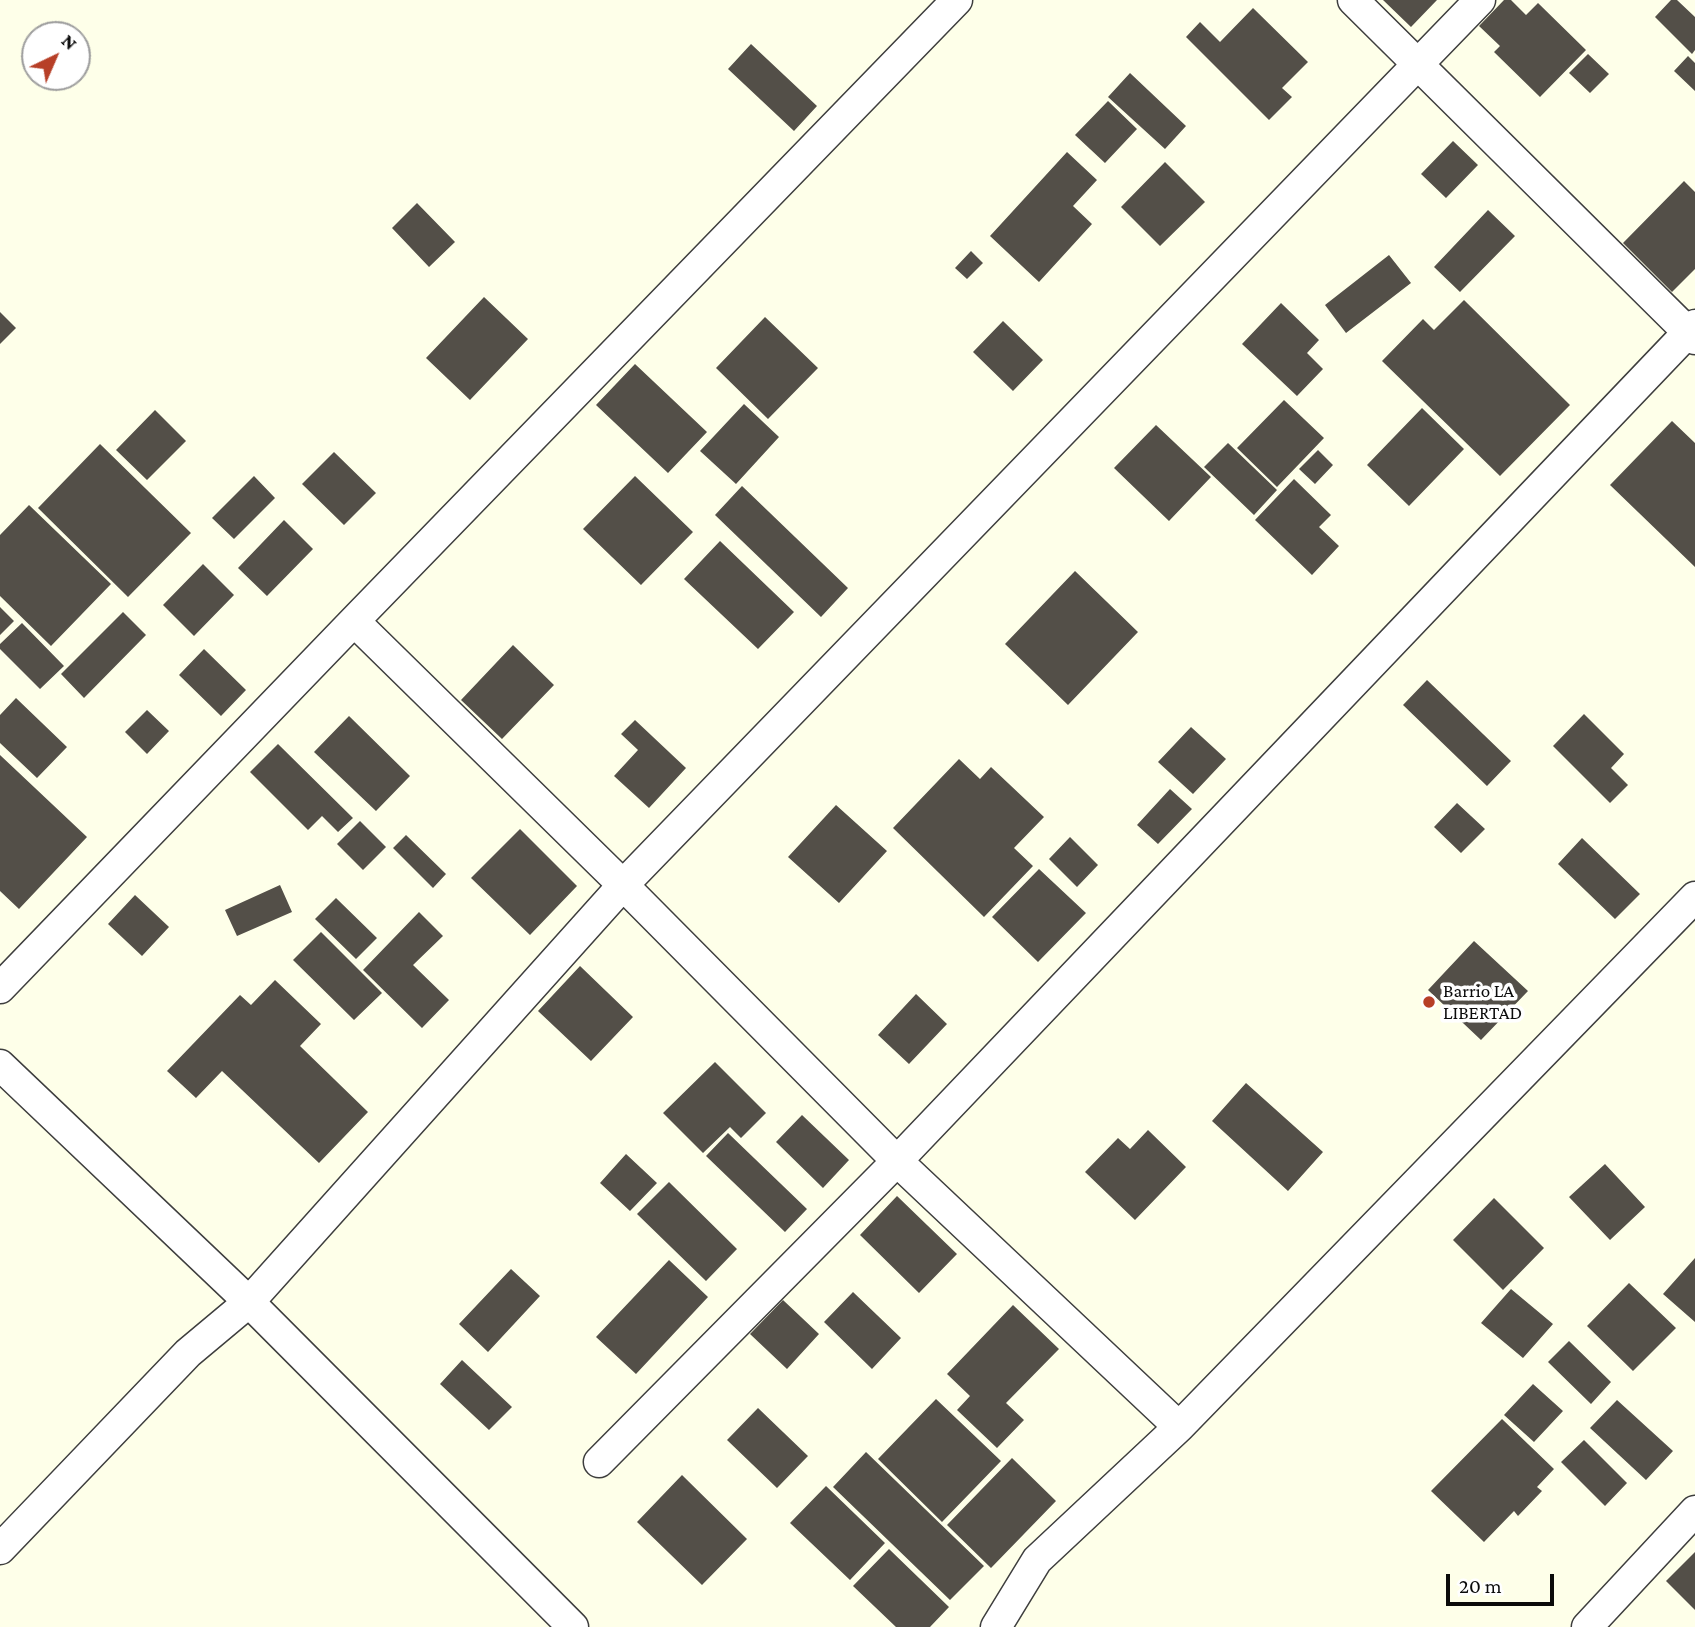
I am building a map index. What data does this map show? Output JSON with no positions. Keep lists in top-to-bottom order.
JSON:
{
  "places": ["Barrio LA LIBERTAD"],
  "scale_bar": "20 m",
  "north": "top right"
}
